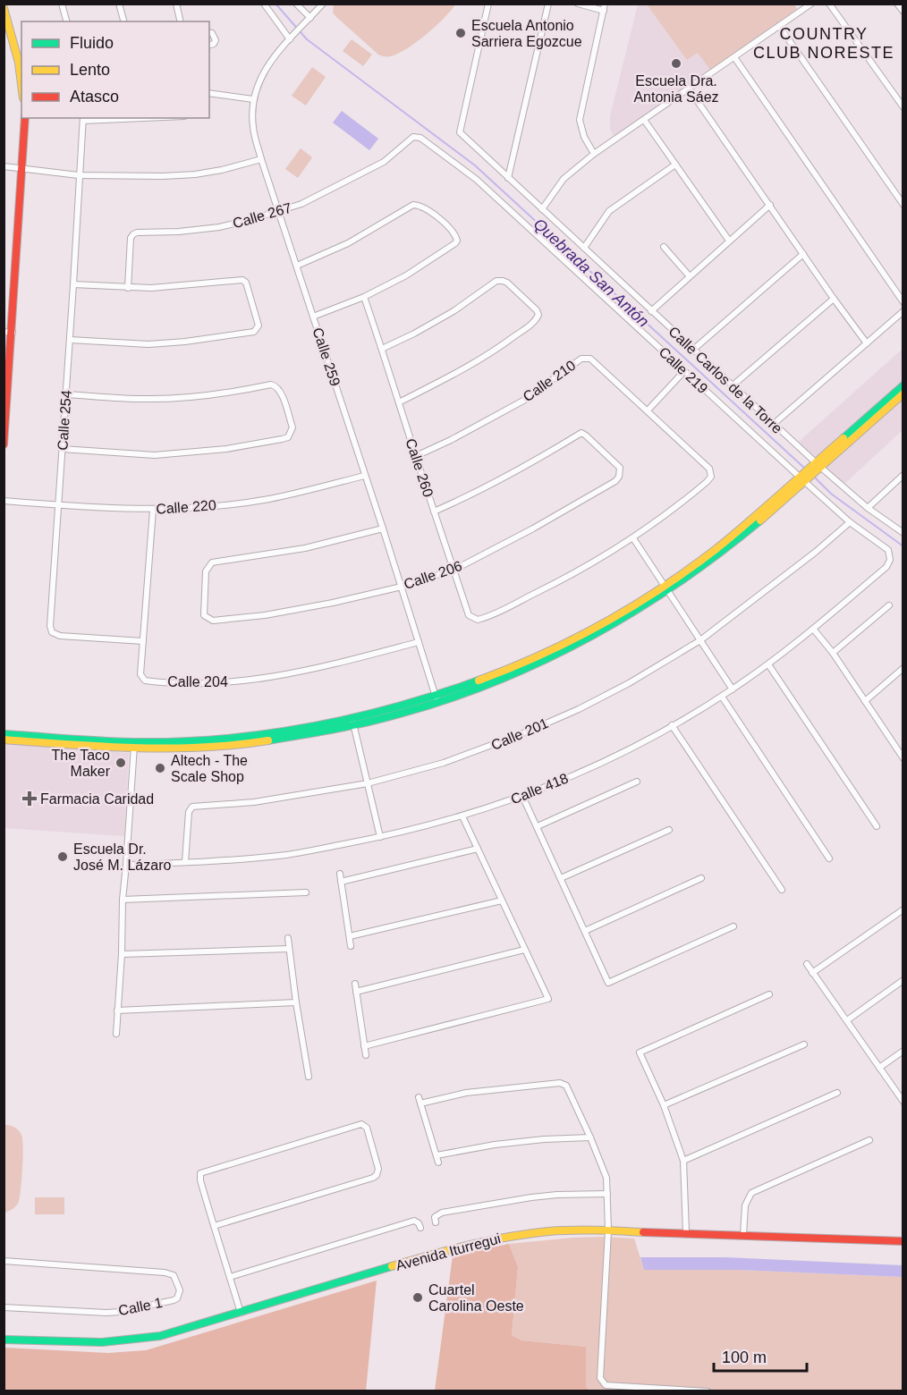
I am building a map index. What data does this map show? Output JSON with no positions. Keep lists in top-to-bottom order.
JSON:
{
  "streets": {
    "street": [
      "Calle 267",
      "Calle 259",
      "Calle 219",
      "Calle Carlos de la Torre",
      "Calle 210",
      "Calle 254",
      "Calle 260",
      "Calle 220",
      "Calle 206",
      "Calle 204",
      "Calle 201",
      "Calle 418",
      "Avenida Iturregui",
      "Calle 1"
    ]
  },
  "crossings": [
    ["Calle 267", "Calle 259"],
    ["Calle 267", "Calle 219"],
    ["Calle 259", "Calle 220"],
    ["Calle 259", "Calle 206"],
    ["Calle 259", "Calle 204"],
    ["Calle 219", "Calle 201"],
    ["Calle 219", "Calle 418"],
    ["Calle 210", "Calle 260"],
    ["Calle 254", "Calle 220"],
    ["Calle 254", "Calle 204"],
    ["Calle 260", "Calle 206"],
    ["Calle 220", "Calle 204"],
    ["Calle 201", "Calle 418"]
  ],
  "districts": ["COUNTRY CLUB NORESTE"],
  "water": ["Quebrada San Antón"],
  "places": {
    "other": [
      "Escuela Antonio Sarriera Egozcue",
      "Escuela Dra. Antonia Sáez",
      "The Taco Maker",
      "Altech - The Scale Shop",
      "Escuela Dr. José M. Lázaro",
      "Cuartel Carolina Oeste"
    ],
    "health": ["Farmacia Caridad"]
  },
  "legend": ["Fluido", "Lento", "Atasco"],
  "scale_bar": "100 m"
}
